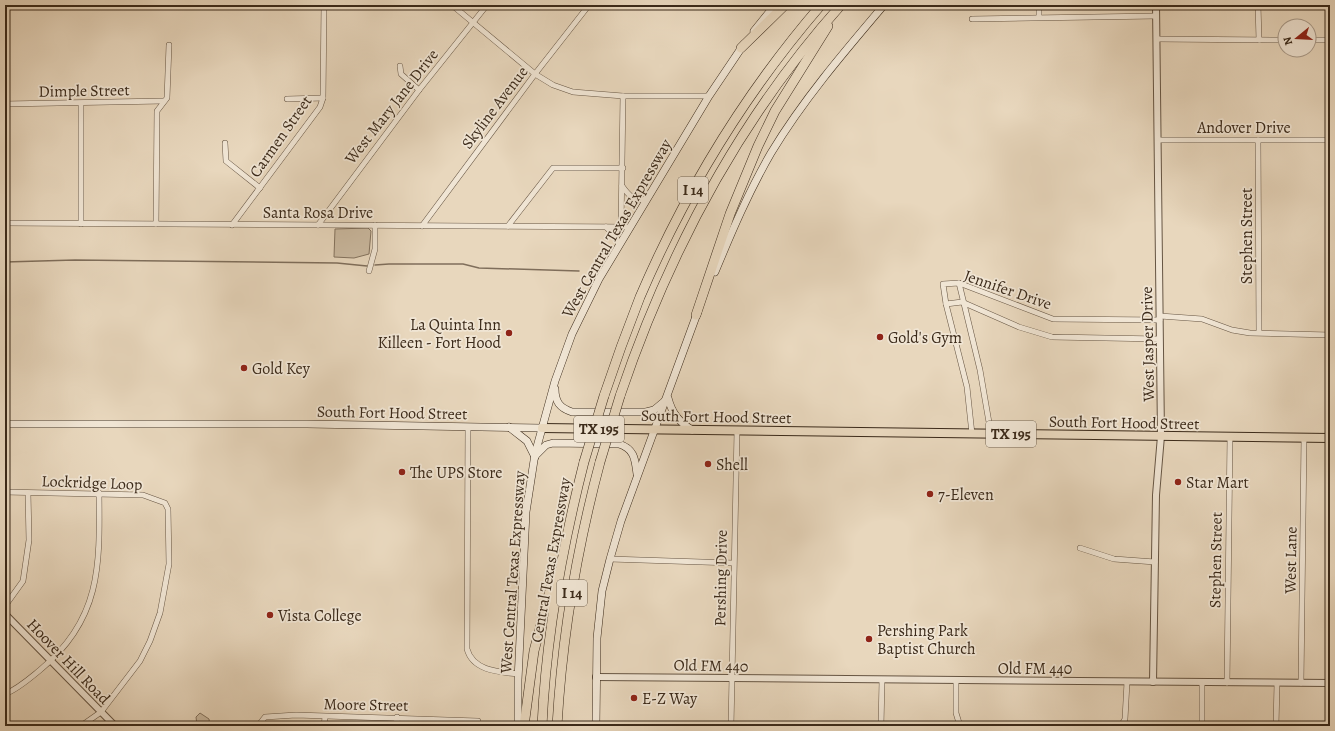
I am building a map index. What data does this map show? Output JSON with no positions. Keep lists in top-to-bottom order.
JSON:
{
  "streets": {
    "highway": [
      "I 14",
      "South Fort Hood Street",
      "TX 195",
      "Central Texas Expressway"
    ],
    "main road": ["West Central Texas Expressway"],
    "street": [
      "Dimple Street",
      "West Mary Jane Drive",
      "Skyline Avenue",
      "Andover Drive",
      "Carmen Street",
      "Santa Rosa Drive",
      "Stephen Street",
      "Jennifer Drive",
      "West Jasper Drive",
      "Lockridge Loop",
      "West Lane",
      "Pershing Drive",
      "Hoover Hill Road",
      "Old FM 440",
      "Moore Street"
    ]
  },
  "crossings": [
    ["West Mary Jane Drive", "Santa Rosa Drive"],
    ["Skyline Avenue", "Santa Rosa Drive"],
    ["Andover Drive", "Stephen Street"],
    ["Andover Drive", "West Jasper Drive"],
    ["Carmen Street", "Santa Rosa Drive"],
    ["Santa Rosa Drive", "West Central Texas Expressway"],
    ["West Central Texas Expressway", "South Fort Hood Street"],
    ["Stephen Street", "Jennifer Drive"],
    ["Stephen Street", "South Fort Hood Street"],
    ["Stephen Street", "Old FM 440"],
    ["Jennifer Drive", "West Jasper Drive"],
    ["West Jasper Drive", "South Fort Hood Street"],
    ["West Jasper Drive", "Old FM 440"],
    ["South Fort Hood Street", "West Lane"],
    ["South Fort Hood Street", "Pershing Drive"],
    ["Lockridge Loop", "Hoover Hill Road"],
    ["West Lane", "Old FM 440"],
    ["Pershing Drive", "Old FM 440"]
  ],
  "places": [
    "La Quinta Inn Killeen - Fort Hood",
    "Gold's Gym",
    "Gold Key",
    "Shell",
    "The UPS Store",
    "Star Mart",
    "7-Eleven",
    "Vista College",
    "Pershing Park Baptist Church",
    "E-Z Way"
  ],
  "north": "left"
}
